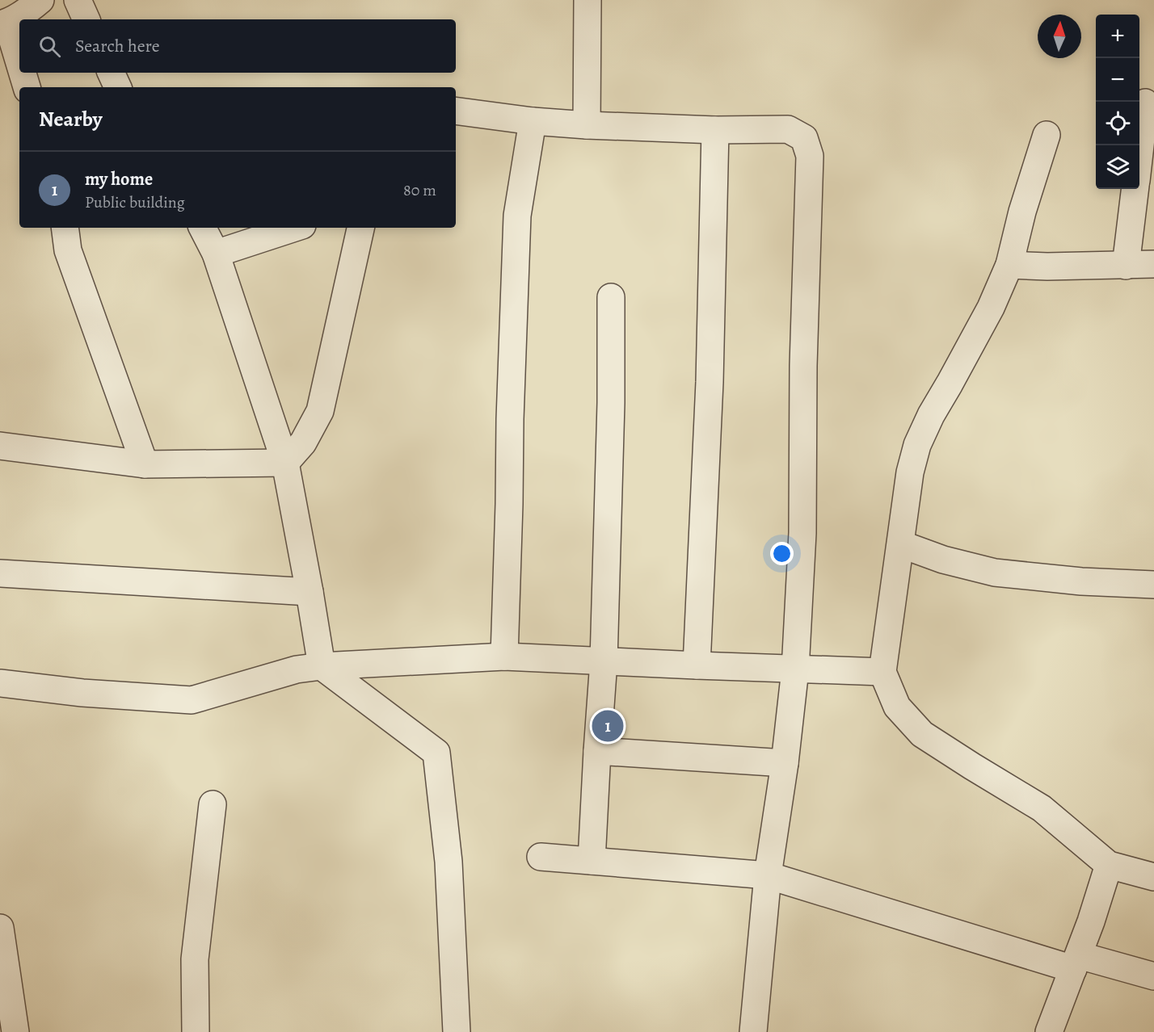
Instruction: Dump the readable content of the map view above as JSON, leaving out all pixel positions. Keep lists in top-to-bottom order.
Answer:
{
  "north": "top",
  "page": {
    "map_buttons": ["+", "−"],
    "search": "Search here",
    "heading": "Nearby",
    "list": [
      {
        "mark": "1",
        "name": "my home",
        "note": "Public building",
        "value": "80 m"
      }
    ],
    "pins": "1"
  }
}
